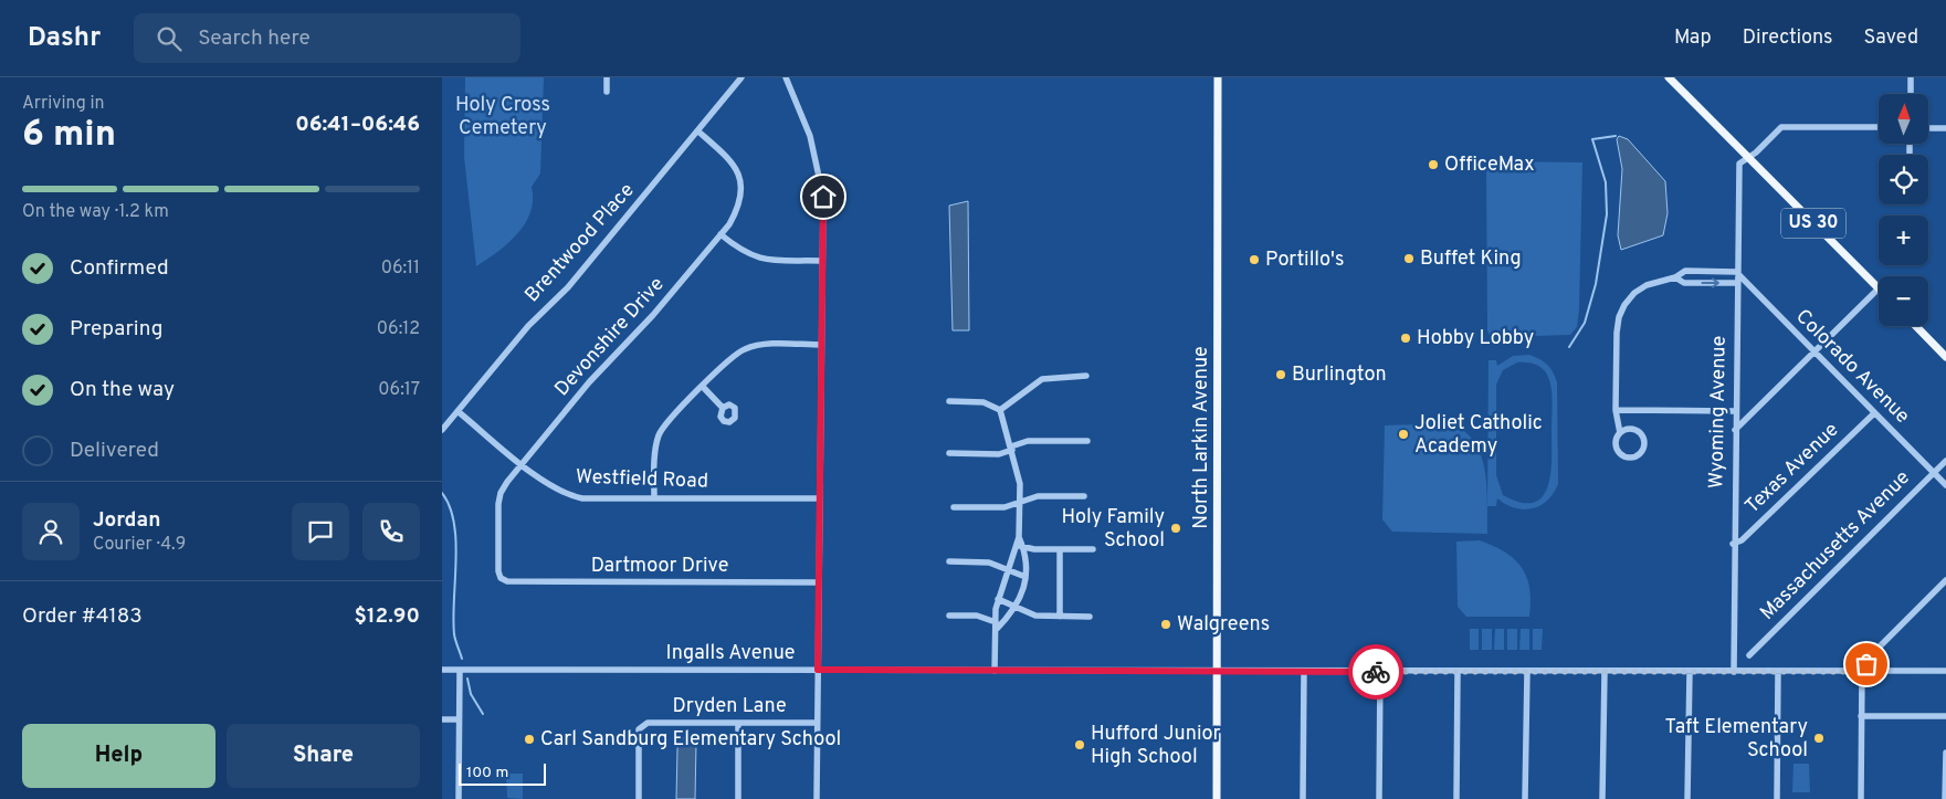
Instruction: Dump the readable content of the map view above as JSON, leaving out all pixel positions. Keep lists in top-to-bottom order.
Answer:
{
  "streets": {
    "main road": ["US 30", "North Larkin Avenue"],
    "street": [
      "Brentwood Place",
      "Devonshire Drive",
      "Colorado Avenue",
      "Wyoming Avenue",
      "Texas Avenue",
      "Westfield Road",
      "Massachusetts Avenue",
      "Dartmoor Drive",
      "Ingalls Avenue",
      "Dryden Lane"
    ]
  },
  "crossings": [
    ["US 30", "Wyoming Avenue"],
    ["Brentwood Place", "Devonshire Drive"],
    ["Brentwood Place", "Westfield Road"],
    ["Devonshire Drive", "Westfield Road"],
    ["Devonshire Drive", "Dartmoor Drive"],
    ["Colorado Avenue", "Wyoming Avenue"],
    ["Colorado Avenue", "Texas Avenue"],
    ["Colorado Avenue", "Massachusetts Avenue"],
    ["Wyoming Avenue", "Texas Avenue"],
    ["Wyoming Avenue", "Ingalls Avenue"],
    ["North Larkin Avenue", "Ingalls Avenue"]
  ],
  "parks": ["Holy Cross Cemetery"],
  "places": [
    "OfficeMax",
    "Buffet King",
    "Portillo's",
    "Hobby Lobby",
    "Burlington",
    "Joliet Catholic Academy",
    "Holy Family School",
    "Walgreens",
    "Taft Elementary School",
    "Carl Sandburg Elementary School",
    "Hufford Junior High School"
  ],
  "scale_bar": "100 m",
  "north": "top",
  "page": {
    "header": "Dashr",
    "search": "Search here",
    "nav": ["Map", "Directions", "Saved"],
    "heading": ["6 min", "Arriving in", "06:41–06:46"],
    "panel": [
      "Jordan",
      "Courier · 4.9",
      "Order #4183",
      "$12.90"
    ],
    "map_buttons": ["+", "−"],
    "bar": "On the way · 1.2 km",
    "list": [
      ["Confirmed", "06:11"],
      ["Preparing", "06:12"],
      ["On the way", "06:17"],
      "Delivered"
    ],
    "buttons": ["Help", "Share"],
    "scale": "100 m"
  }
}
